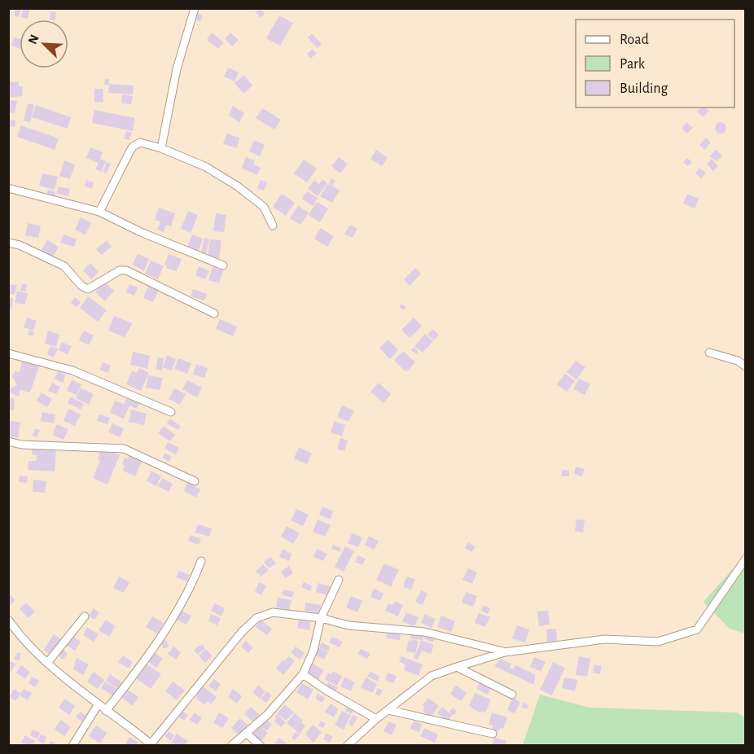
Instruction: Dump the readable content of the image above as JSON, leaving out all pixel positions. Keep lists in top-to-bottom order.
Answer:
{
  "legend": ["Road", "Park", "Building"],
  "north": "top left"
}
